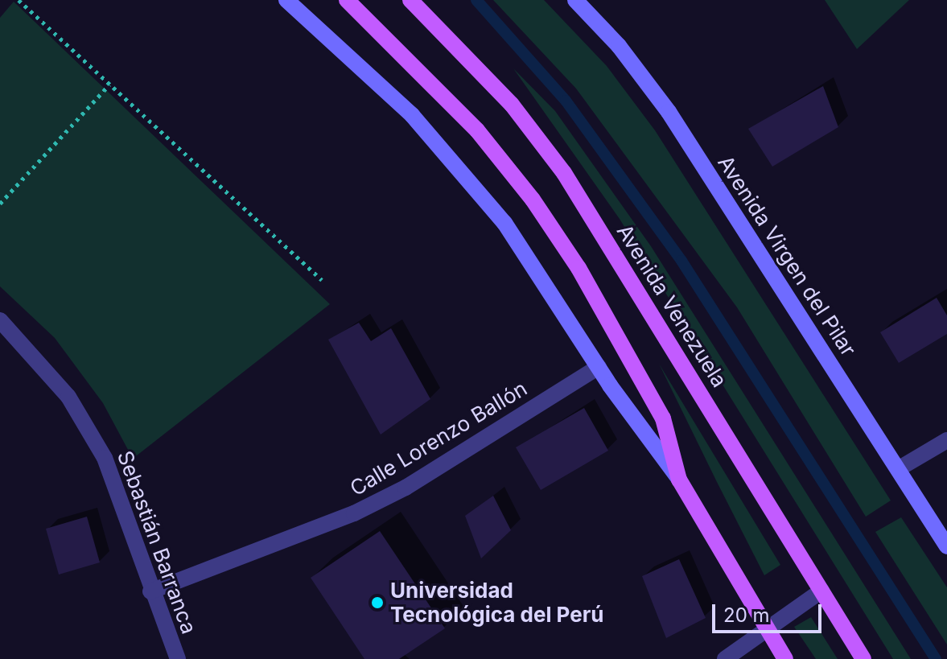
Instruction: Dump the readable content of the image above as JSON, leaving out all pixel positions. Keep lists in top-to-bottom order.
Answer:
{
  "streets": {
    "main road": ["Avenida Virgen del Pilar", "Avenida Venezuela"],
    "street": ["Calle Lorenzo Ballón", "Sebastián Barranca"]
  },
  "crossings": [
    ["Calle Lorenzo Ballón", "Sebastián Barranca"]
  ],
  "places": ["Universidad Tecnológica del Perú"],
  "scale_bar": "20 m"
}
